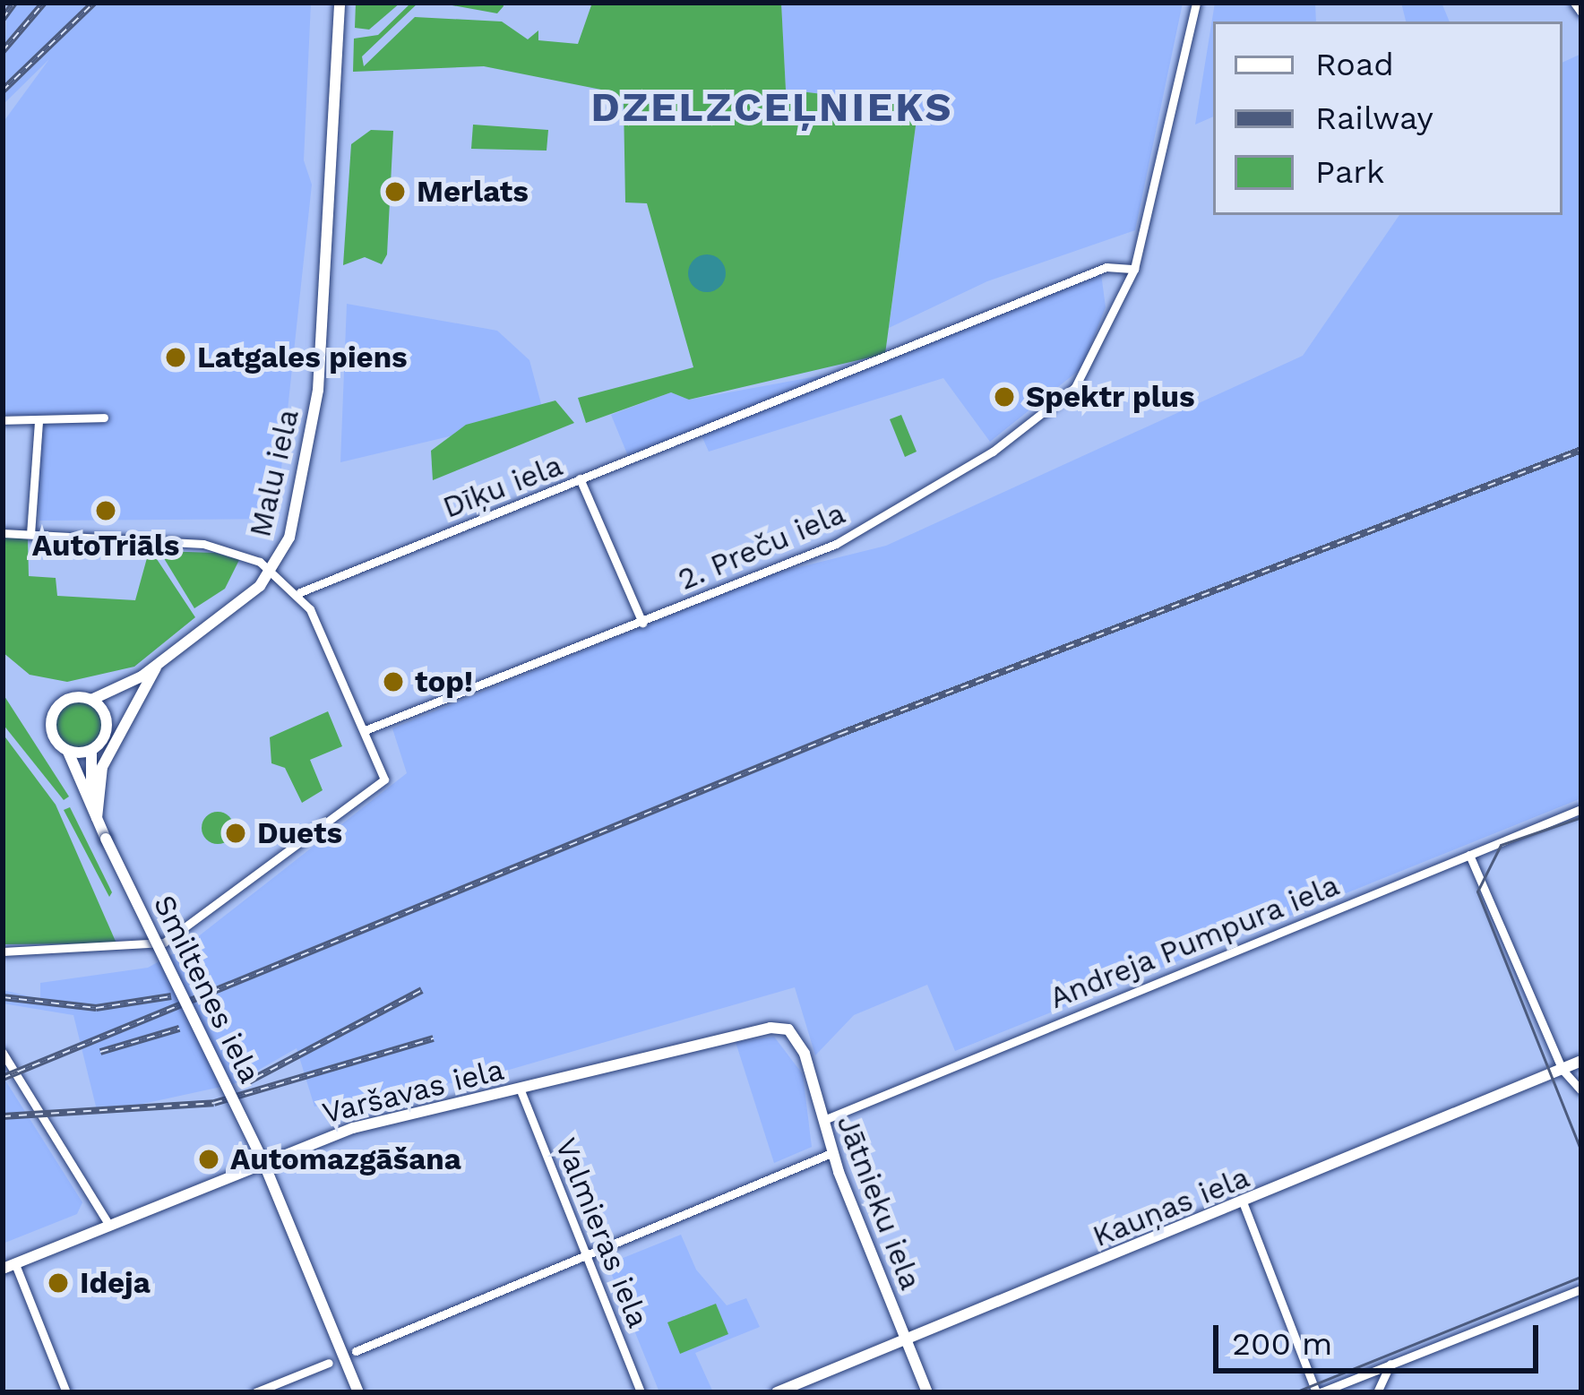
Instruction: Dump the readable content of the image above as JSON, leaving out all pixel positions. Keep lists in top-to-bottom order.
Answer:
{
  "streets": {
    "street": [
      "Malu iela",
      "Dīķu iela",
      "2. Preču iela",
      "Andreja Pumpura iela",
      "Smiltenes iela",
      "Varšavas iela",
      "Jātnieku iela",
      "Kauņas iela",
      "Valmieras iela"
    ]
  },
  "crossings": [
    ["Malu iela", "Dīķu iela"],
    ["Malu iela", "2. Preču iela"],
    ["Malu iela", "Smiltenes iela"],
    ["Dīķu iela", "2. Preču iela"],
    ["Andreja Pumpura iela", "Jātnieku iela"],
    ["Smiltenes iela", "Varšavas iela"],
    ["Varšavas iela", "Jātnieku iela"],
    ["Varšavas iela", "Valmieras iela"],
    ["Jātnieku iela", "Kauņas iela"]
  ],
  "districts": ["DZELZCEĻNIEKS"],
  "places": [
    "Merlats",
    "Latgales piens",
    "Spektr plus",
    "AutoTriāls",
    "top!",
    "Duets",
    "Automazgāšana",
    "Ideja"
  ],
  "legend": ["Road", "Railway", "Park"],
  "scale_bar": "200 m"
}
